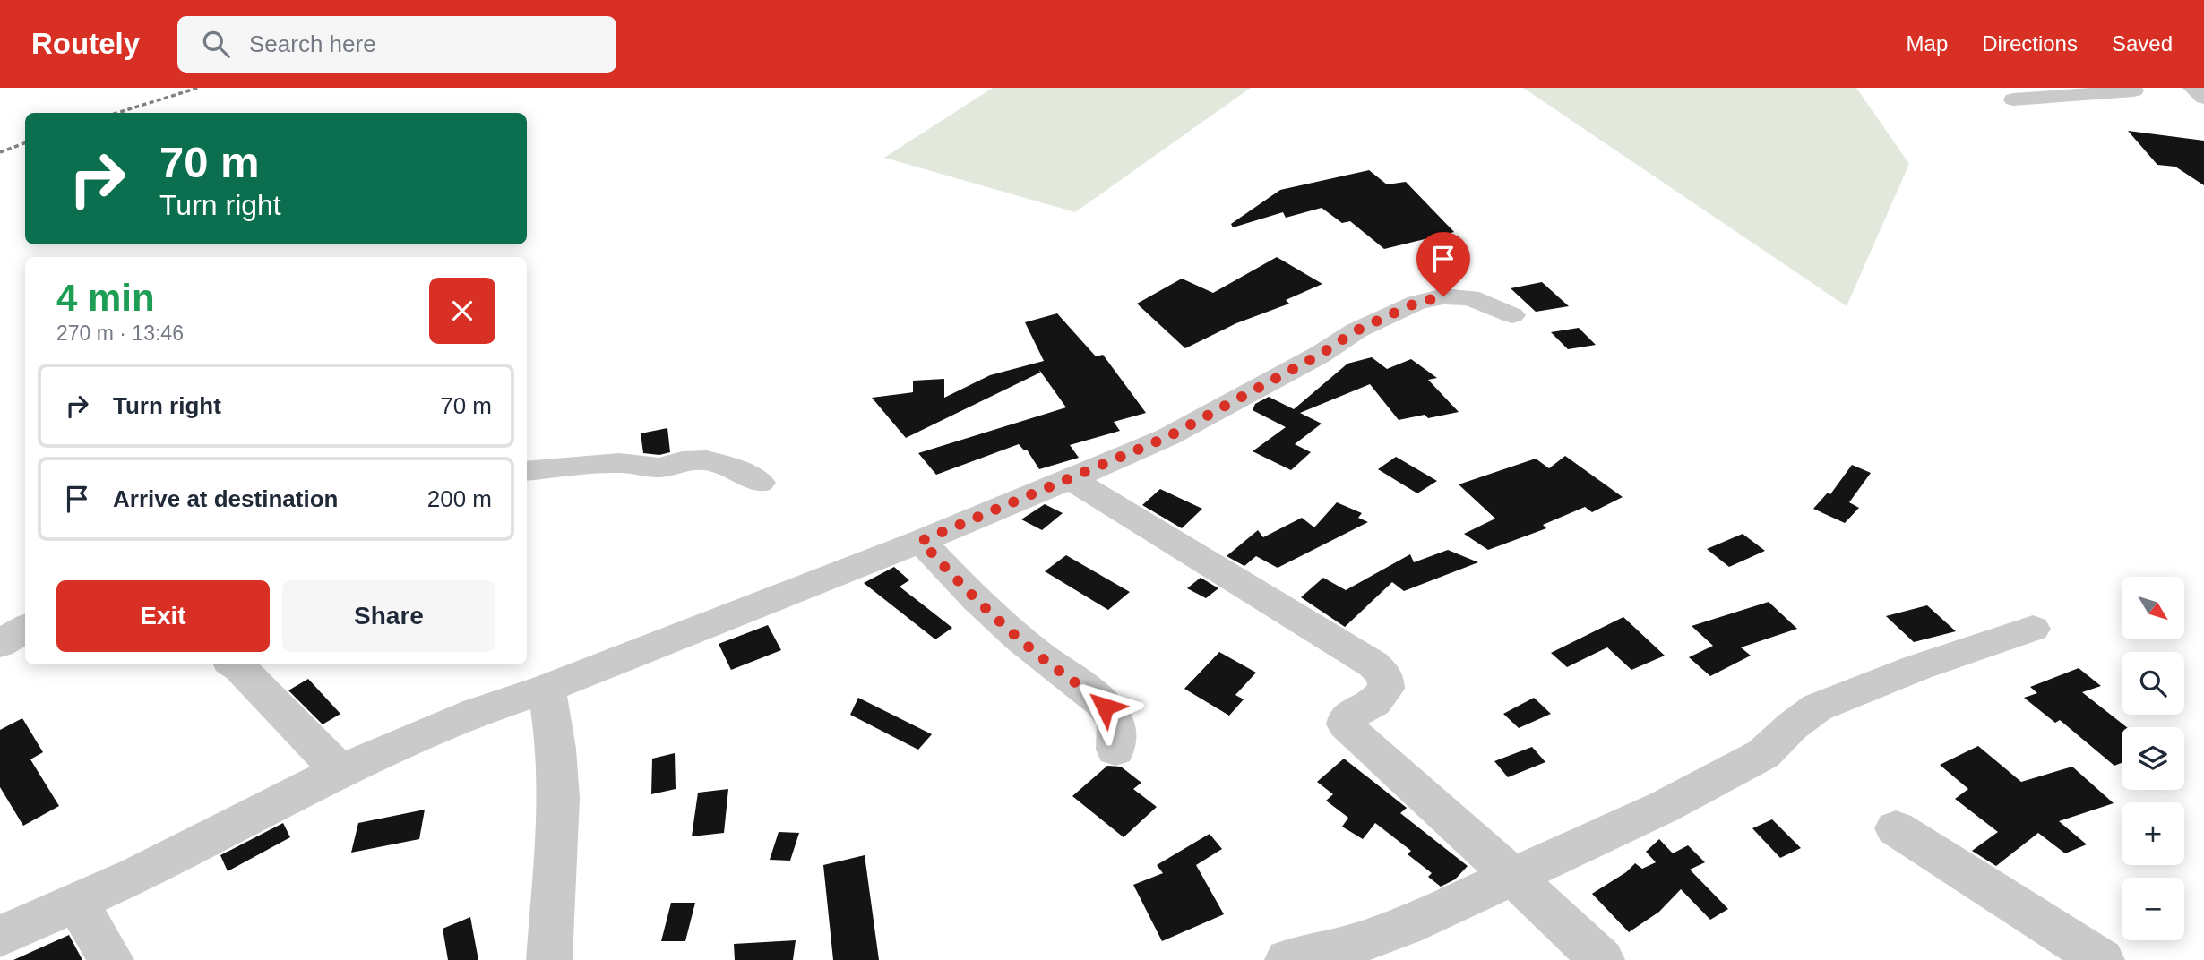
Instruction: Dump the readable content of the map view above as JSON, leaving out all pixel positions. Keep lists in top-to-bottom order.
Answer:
{
  "north": "bottom right",
  "page": {
    "header": "Routely",
    "search": "Search here",
    "nav": ["Map", "Directions", "Saved"],
    "turn": ["70 m", "Turn right"],
    "heading": ["4 min", "270 m · 13:46"],
    "list": [
      {
        "name": "Turn right",
        "value": "70 m"
      },
      {
        "name": "Arrive at destination",
        "value": "200 m"
      }
    ],
    "buttons": ["Exit", "Share"],
    "map_buttons": ["+", "−"]
  }
}
